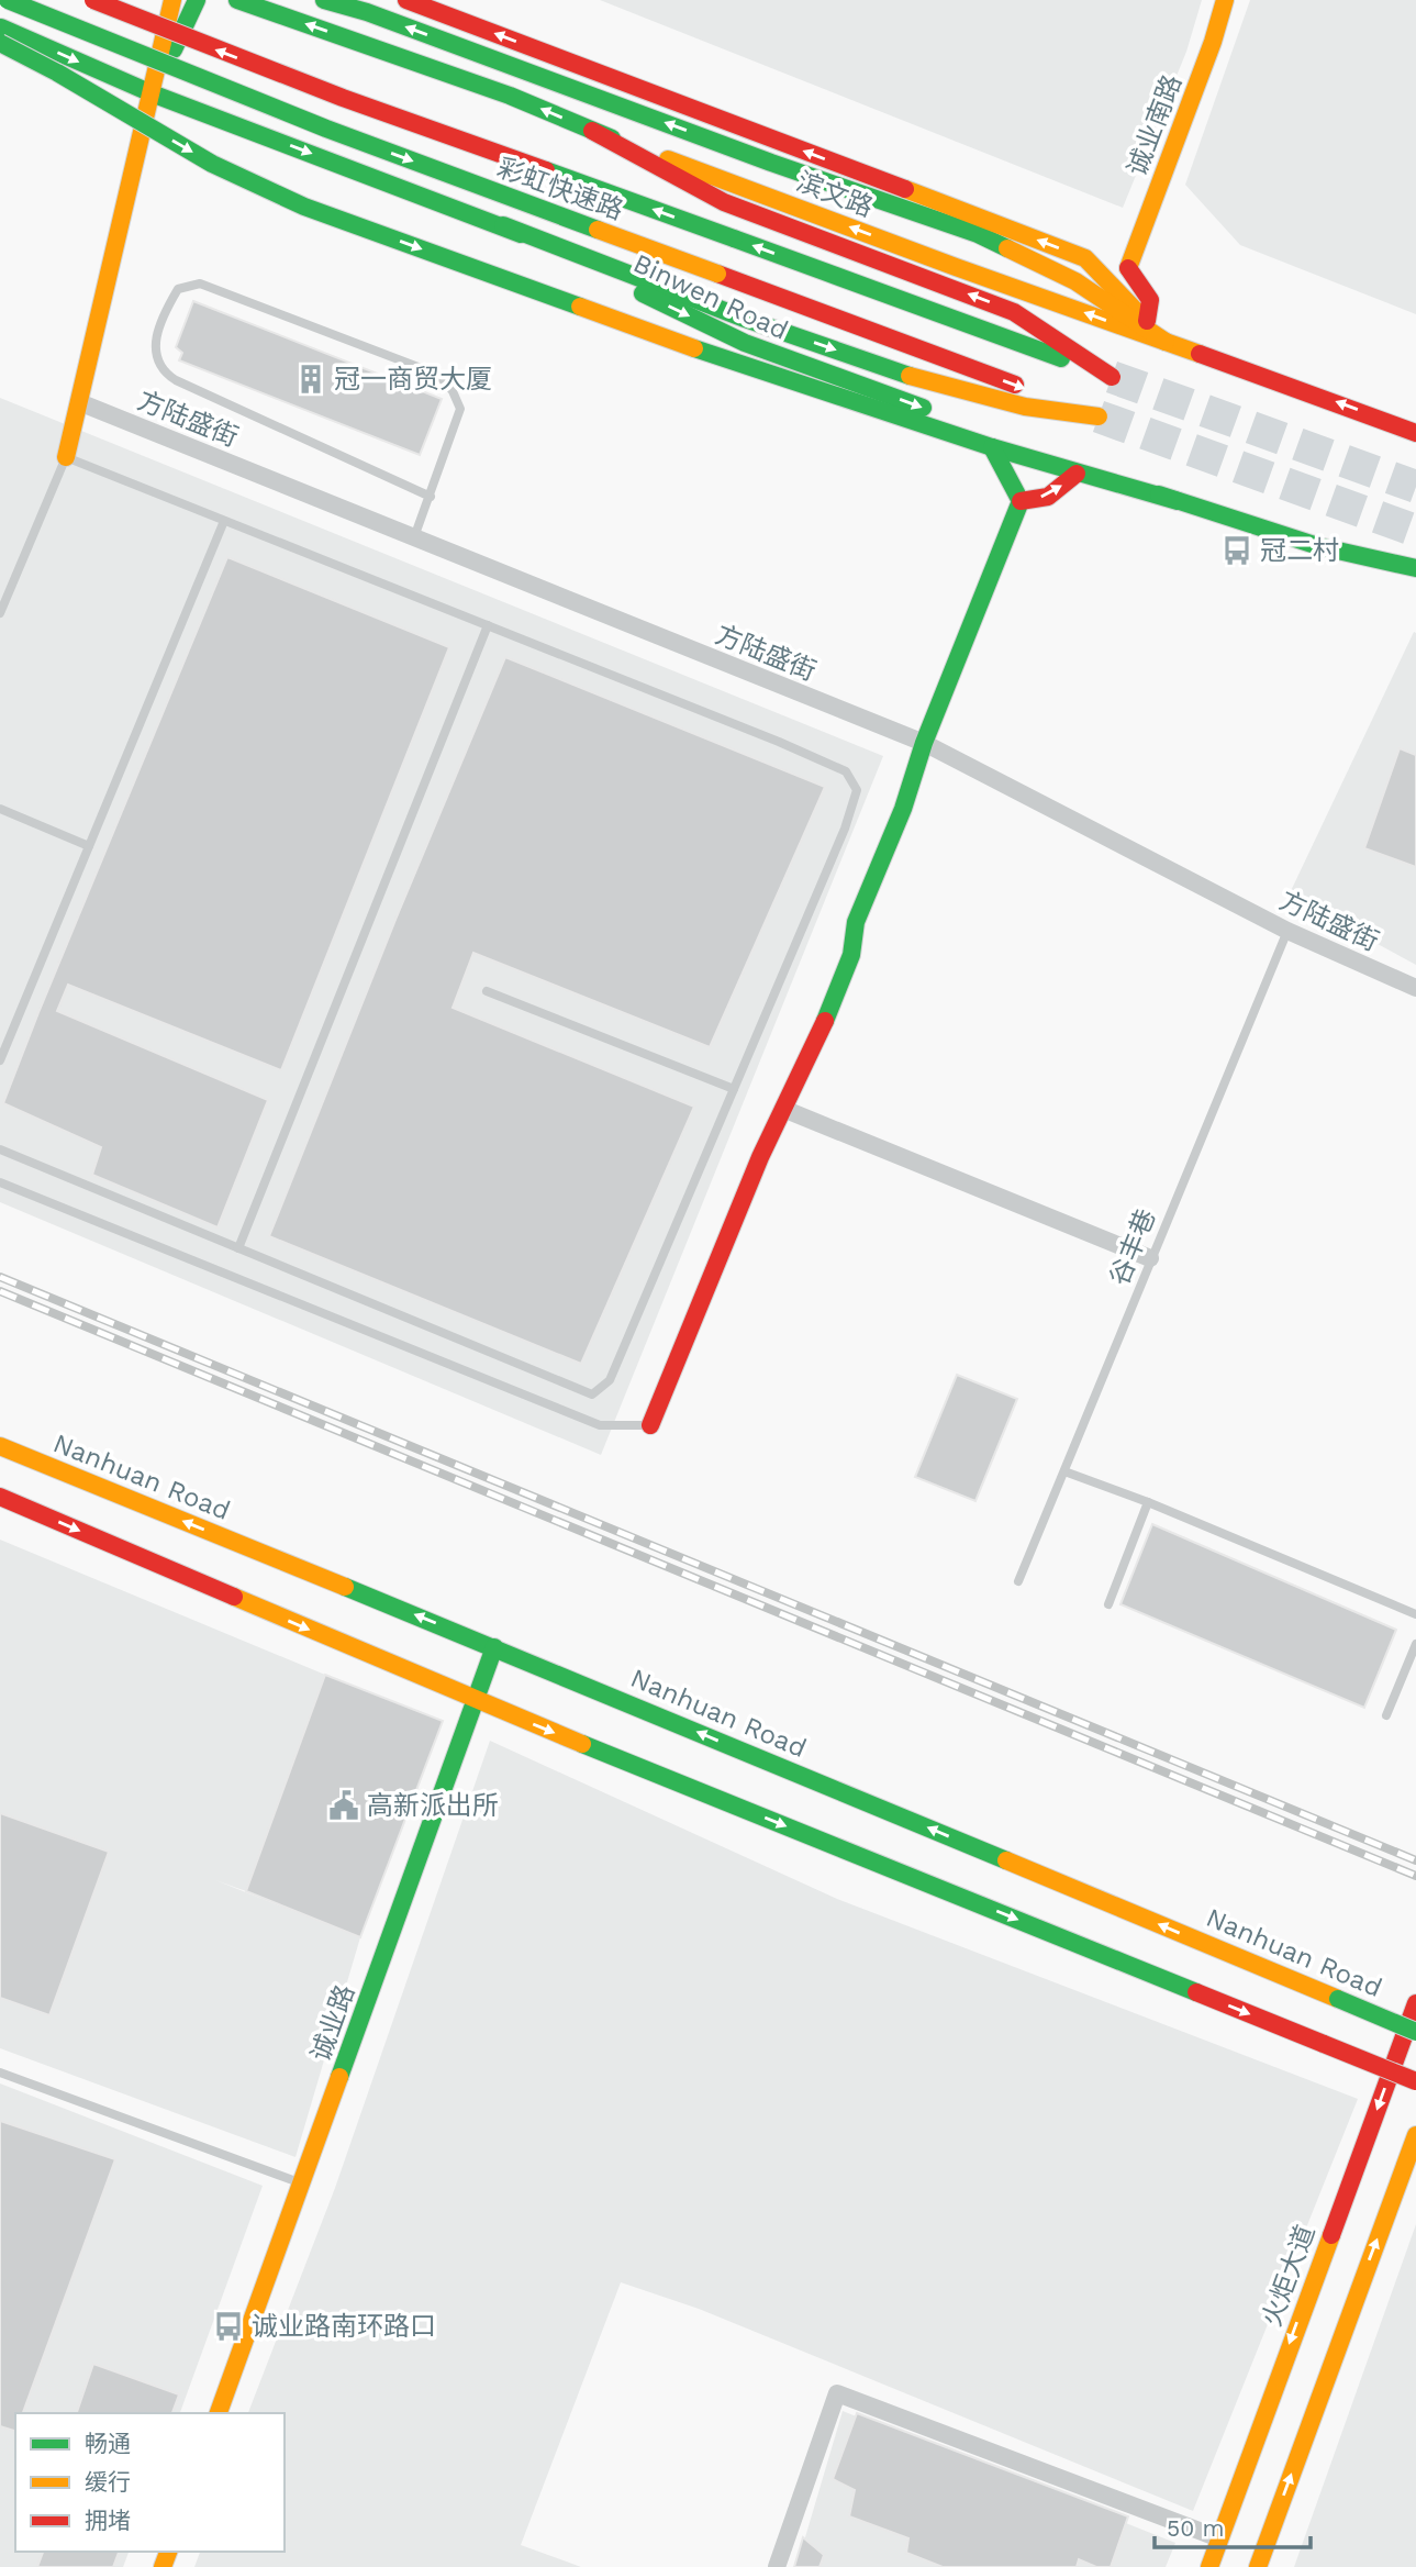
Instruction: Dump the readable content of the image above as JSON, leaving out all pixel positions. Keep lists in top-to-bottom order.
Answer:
{
  "streets": {
    "main road": [
      "诚业南路",
      "彩虹快速路",
      "滨文路",
      "Binwen Road",
      "Nanhuan Road",
      "诚业路",
      "火炬大道"
    ],
    "street": ["方陆盛街"],
    "lane": ["谷丰巷"]
  },
  "crossings": [
    ["彩虹快速路", "滨文路"],
    ["彩虹快速路", "Binwen Road"],
    ["方陆盛街", "谷丰巷"],
    ["Nanhuan Road", "诚业路"]
  ],
  "places": {
    "building": ["冠一商贸大厦"],
    "bus stop": ["冠二村", "诚业路南环路口"],
    "public building": ["高新派出所"]
  },
  "legend": ["畅通", "缓行", "拥堵"],
  "scale_bar": "50 m"
}
